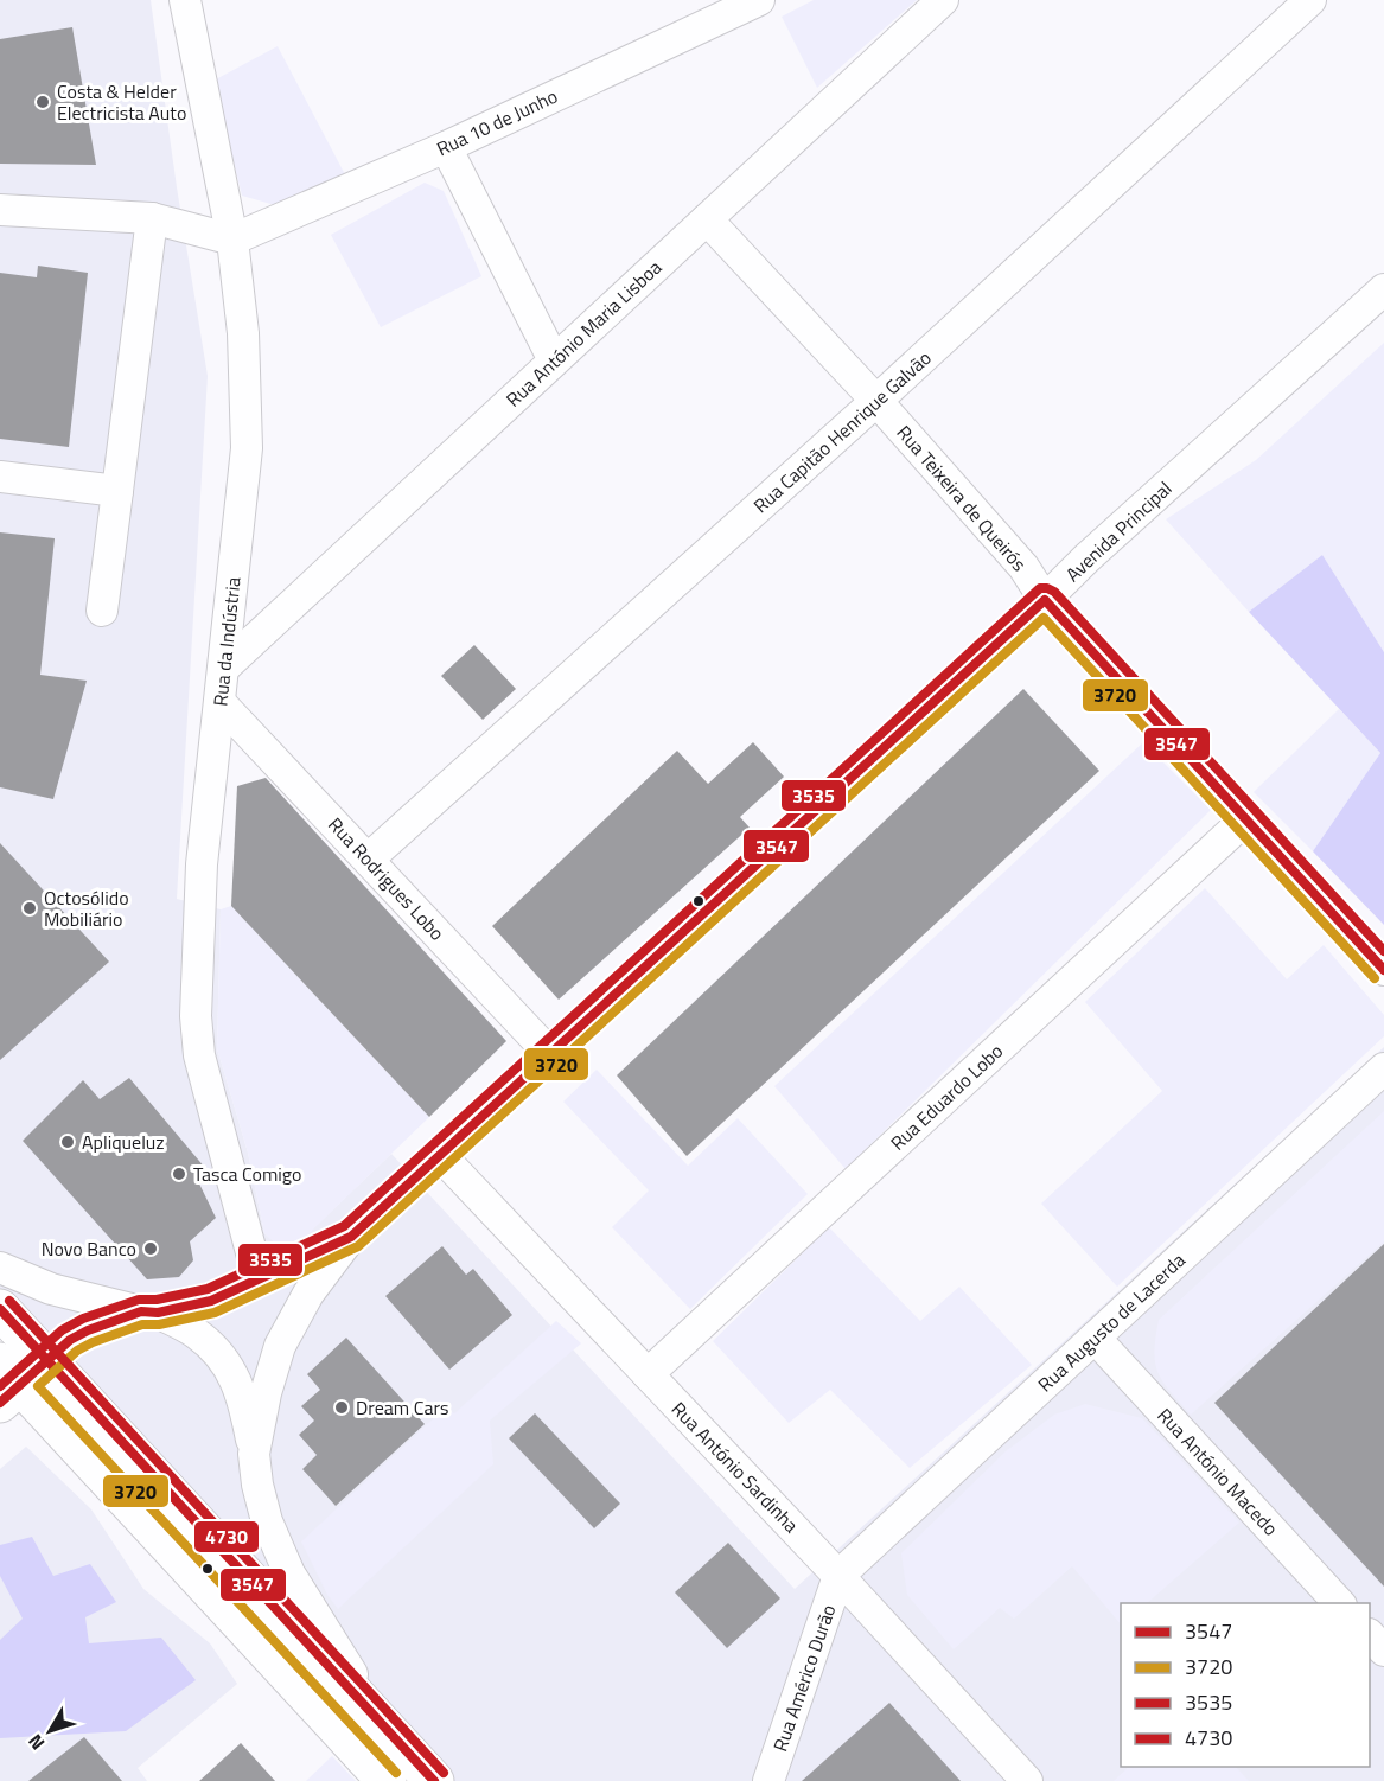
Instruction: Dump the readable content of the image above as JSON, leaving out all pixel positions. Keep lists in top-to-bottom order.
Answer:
{
  "streets": {
    "street": [
      "Rua 10 de Junho",
      "Rua António Maria Lisboa",
      "Rua Capitão Henrique Galvão",
      "Rua Teixeira de Queirós",
      "Avenida Principal",
      "Rua da Indústria",
      "Rua Rodrigues Lobo",
      "Rua Eduardo Lobo",
      "Rua Augusto de Lacerda",
      "Rua António Sardinha",
      "Rua António Macedo",
      "Rua Américo Durão"
    ]
  },
  "crossings": [
    ["Rua 10 de Junho", "Rua da Indústria"],
    ["Rua António Maria Lisboa", "Rua Teixeira de Queirós"],
    ["Rua António Maria Lisboa", "Rua da Indústria"],
    ["Rua Capitão Henrique Galvão", "Rua Teixeira de Queirós"],
    ["Rua Capitão Henrique Galvão", "Rua Rodrigues Lobo"],
    ["Rua Teixeira de Queirós", "Avenida Principal"],
    ["Rua Teixeira de Queirós", "Rua Eduardo Lobo"],
    ["Avenida Principal", "Rua da Indústria"],
    ["Avenida Principal", "Rua Rodrigues Lobo"],
    ["Avenida Principal", "Rua António Sardinha"],
    ["Rua da Indústria", "Rua Rodrigues Lobo"],
    ["Rua Eduardo Lobo", "Rua António Sardinha"],
    ["Rua Augusto de Lacerda", "Rua António Sardinha"],
    ["Rua Augusto de Lacerda", "Rua António Macedo"],
    ["Rua Augusto de Lacerda", "Rua Américo Durão"],
    ["Rua António Sardinha", "Rua Américo Durão"]
  ],
  "places": [
    "Costa & Helder Electricista Auto",
    "Octosólido Mobiliário",
    "Apliqueluz",
    "Tasca Comigo",
    "Novo Banco",
    "Dream Cars"
  ],
  "lines": [
    "transit line 3535",
    "transit line 3547",
    "transit line 3720",
    "transit line 4730"
  ],
  "legend": [
    "3547",
    "3720",
    "3535",
    "4730"
  ],
  "north": "bottom left"
}
